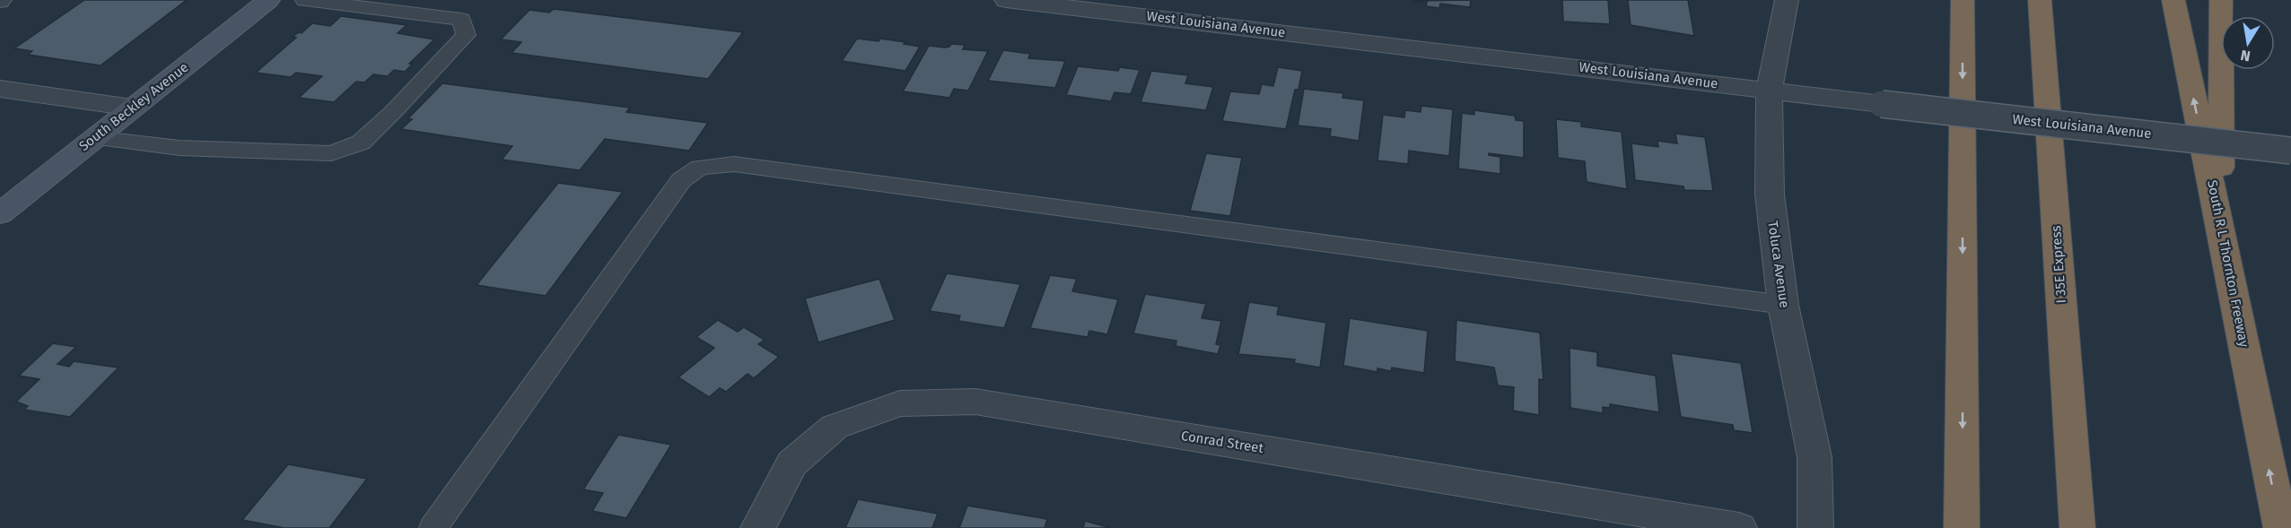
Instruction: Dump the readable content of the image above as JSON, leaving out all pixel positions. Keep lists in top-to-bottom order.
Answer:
{
  "streets": {
    "highway": ["South R L Thornton Freeway", "I 35E Express"],
    "street": [
      "West Louisiana Avenue",
      "South Beckley Avenue",
      "Toluca Avenue",
      "Conrad Street"
    ]
  },
  "crossings": [
    ["West Louisiana Avenue", "Toluca Avenue"]
  ],
  "north": "bottom"
}
